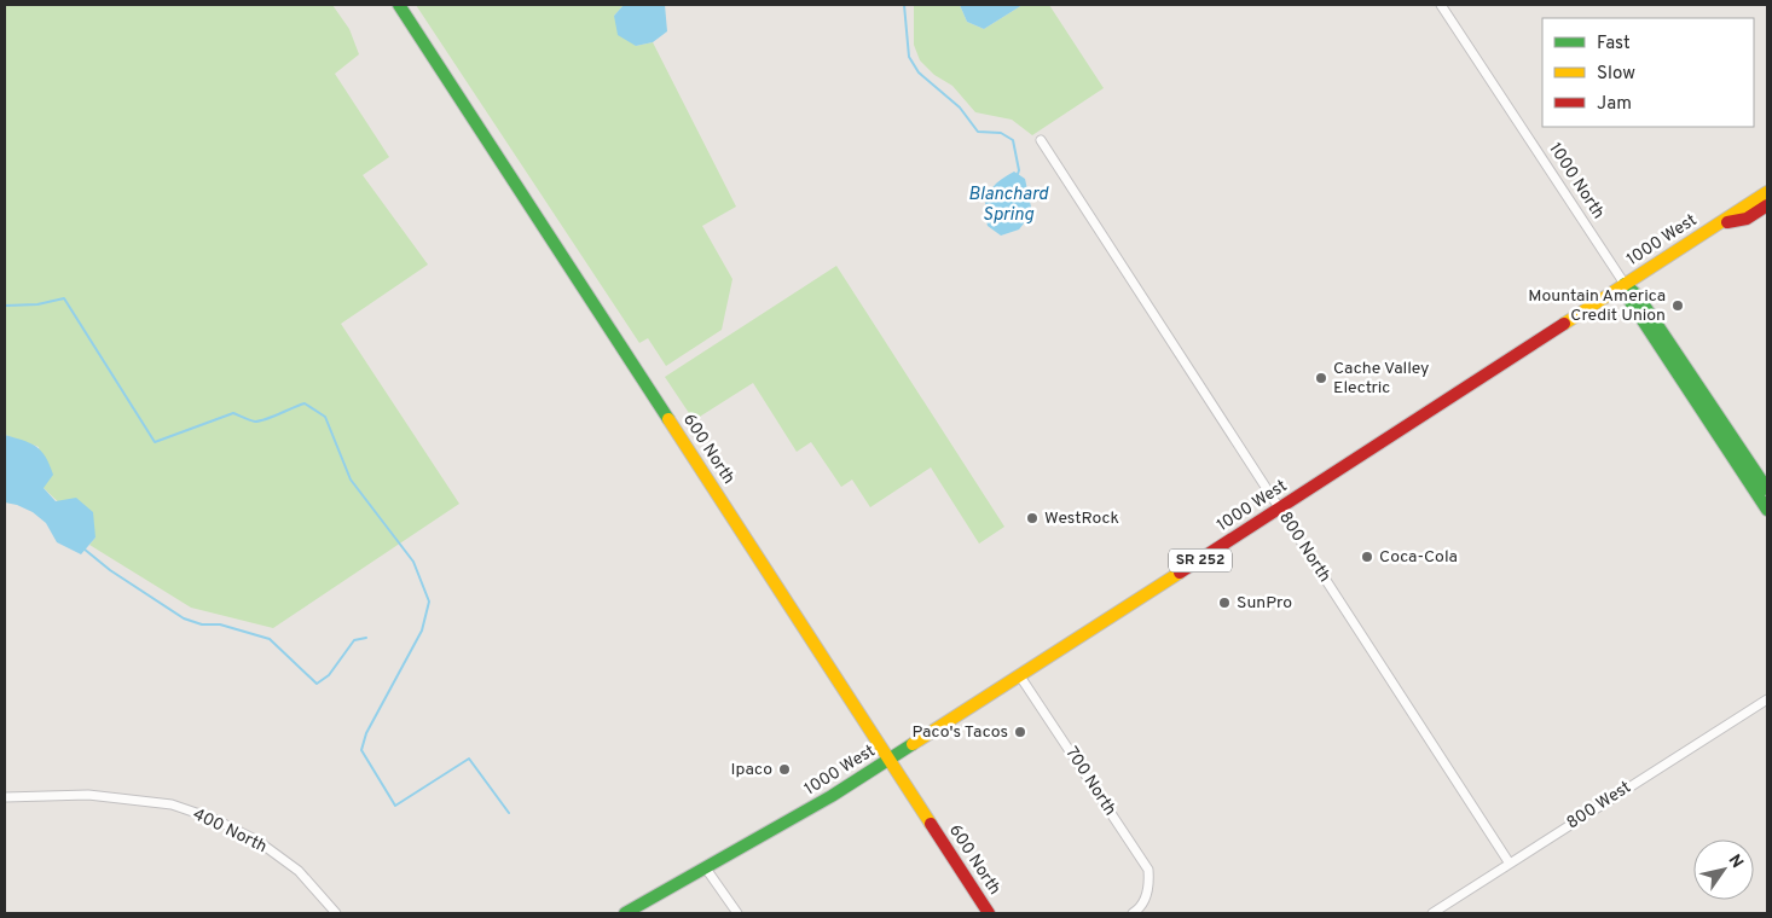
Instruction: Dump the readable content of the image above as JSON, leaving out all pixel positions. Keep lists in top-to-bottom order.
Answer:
{
  "streets": {
    "street": [
      "1000 North",
      "1000 West",
      "600 North",
      "800 North",
      "SR 252",
      "700 North",
      "800 West",
      "400 North"
    ]
  },
  "crossings": [
    ["1000 North", "1000 West"],
    ["1000 West", "600 North"],
    ["1000 West", "800 North"],
    ["1000 West", "700 North"],
    ["800 North", "800 West"]
  ],
  "water": ["Blanchard Spring"],
  "places": [
    "Mountain America Credit Union",
    "Cache Valley Electric",
    "WestRock",
    "Coca-Cola",
    "SunPro",
    "Paco's Tacos",
    "Ipaco"
  ],
  "legend": ["Fast", "Slow", "Jam"],
  "north": "top right"
}
